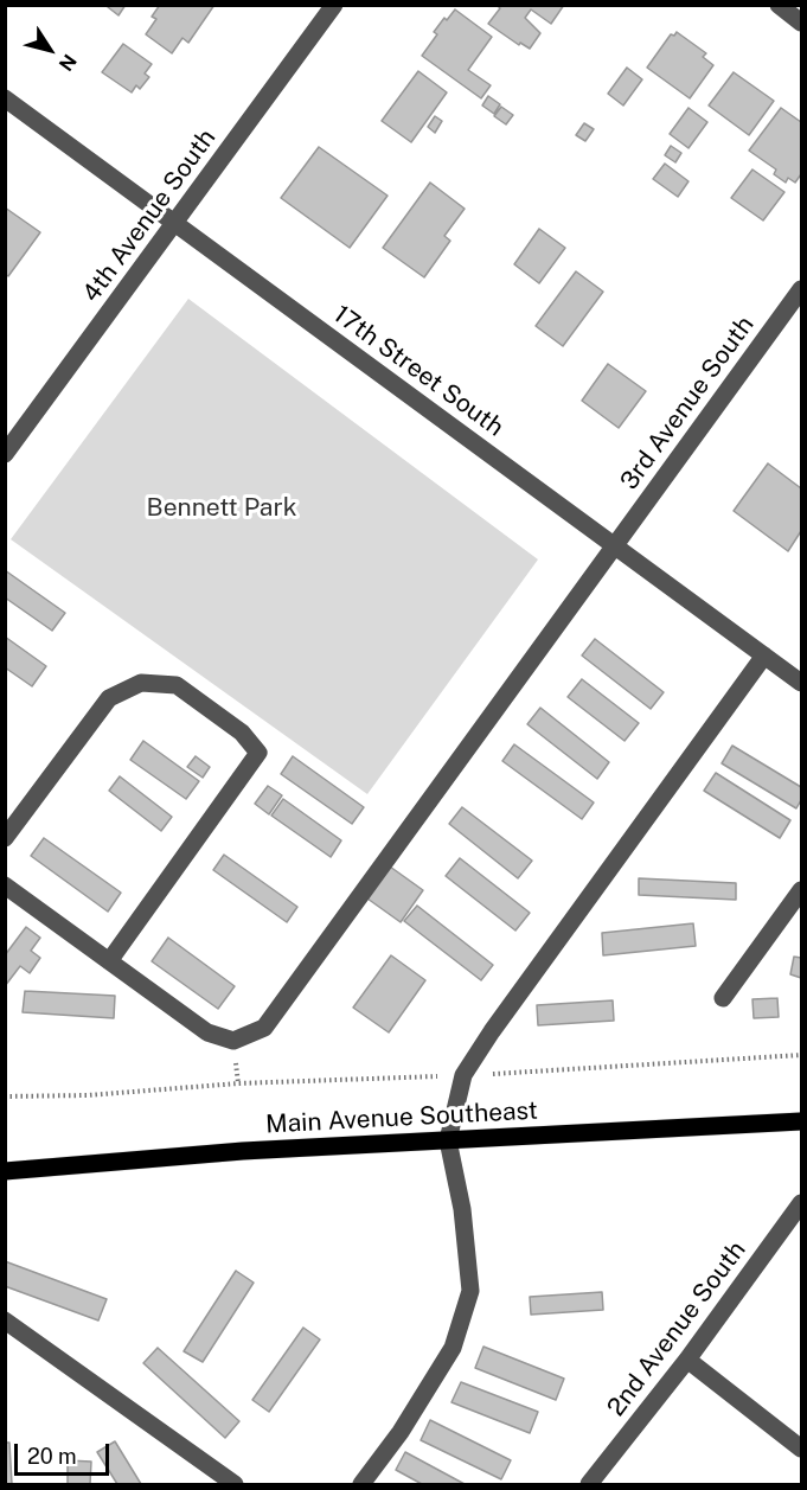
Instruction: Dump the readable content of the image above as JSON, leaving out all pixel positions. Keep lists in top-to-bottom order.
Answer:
{
  "streets": {
    "main road": ["Main Avenue Southeast"],
    "street": [
      "4th Avenue South",
      "17th Street South",
      "3rd Avenue South",
      "2nd Avenue South"
    ]
  },
  "crossings": [
    ["4th Avenue South", "17th Street South"],
    ["17th Street South", "3rd Avenue South"]
  ],
  "parks": ["Bennett Park"],
  "scale_bar": "20 m",
  "north": "bottom right"
}
